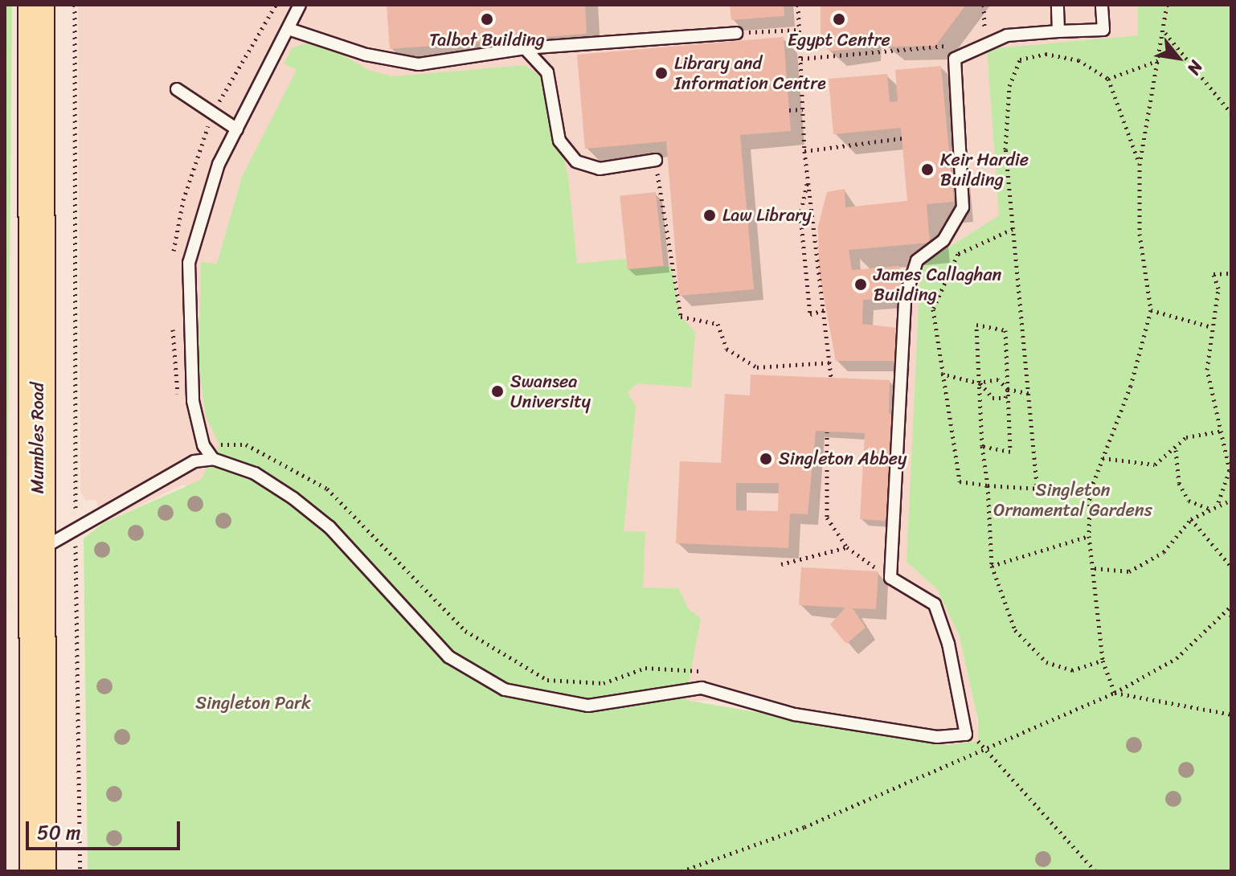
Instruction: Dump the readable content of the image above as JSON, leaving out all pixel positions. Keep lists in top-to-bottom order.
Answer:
{
  "streets": {
    "main road": ["Mumbles Road"]
  },
  "parks": ["Singleton Ornamental Gardens", "Singleton Park"],
  "places": [
    "Talbot Building",
    "Egypt Centre",
    "Library and Information Centre",
    "Keir Hardie Building",
    "Law Library",
    "James Callaghan Building",
    "Swansea University",
    "Singleton Abbey"
  ],
  "scale_bar": "50 m",
  "north": "bottom right"
}
